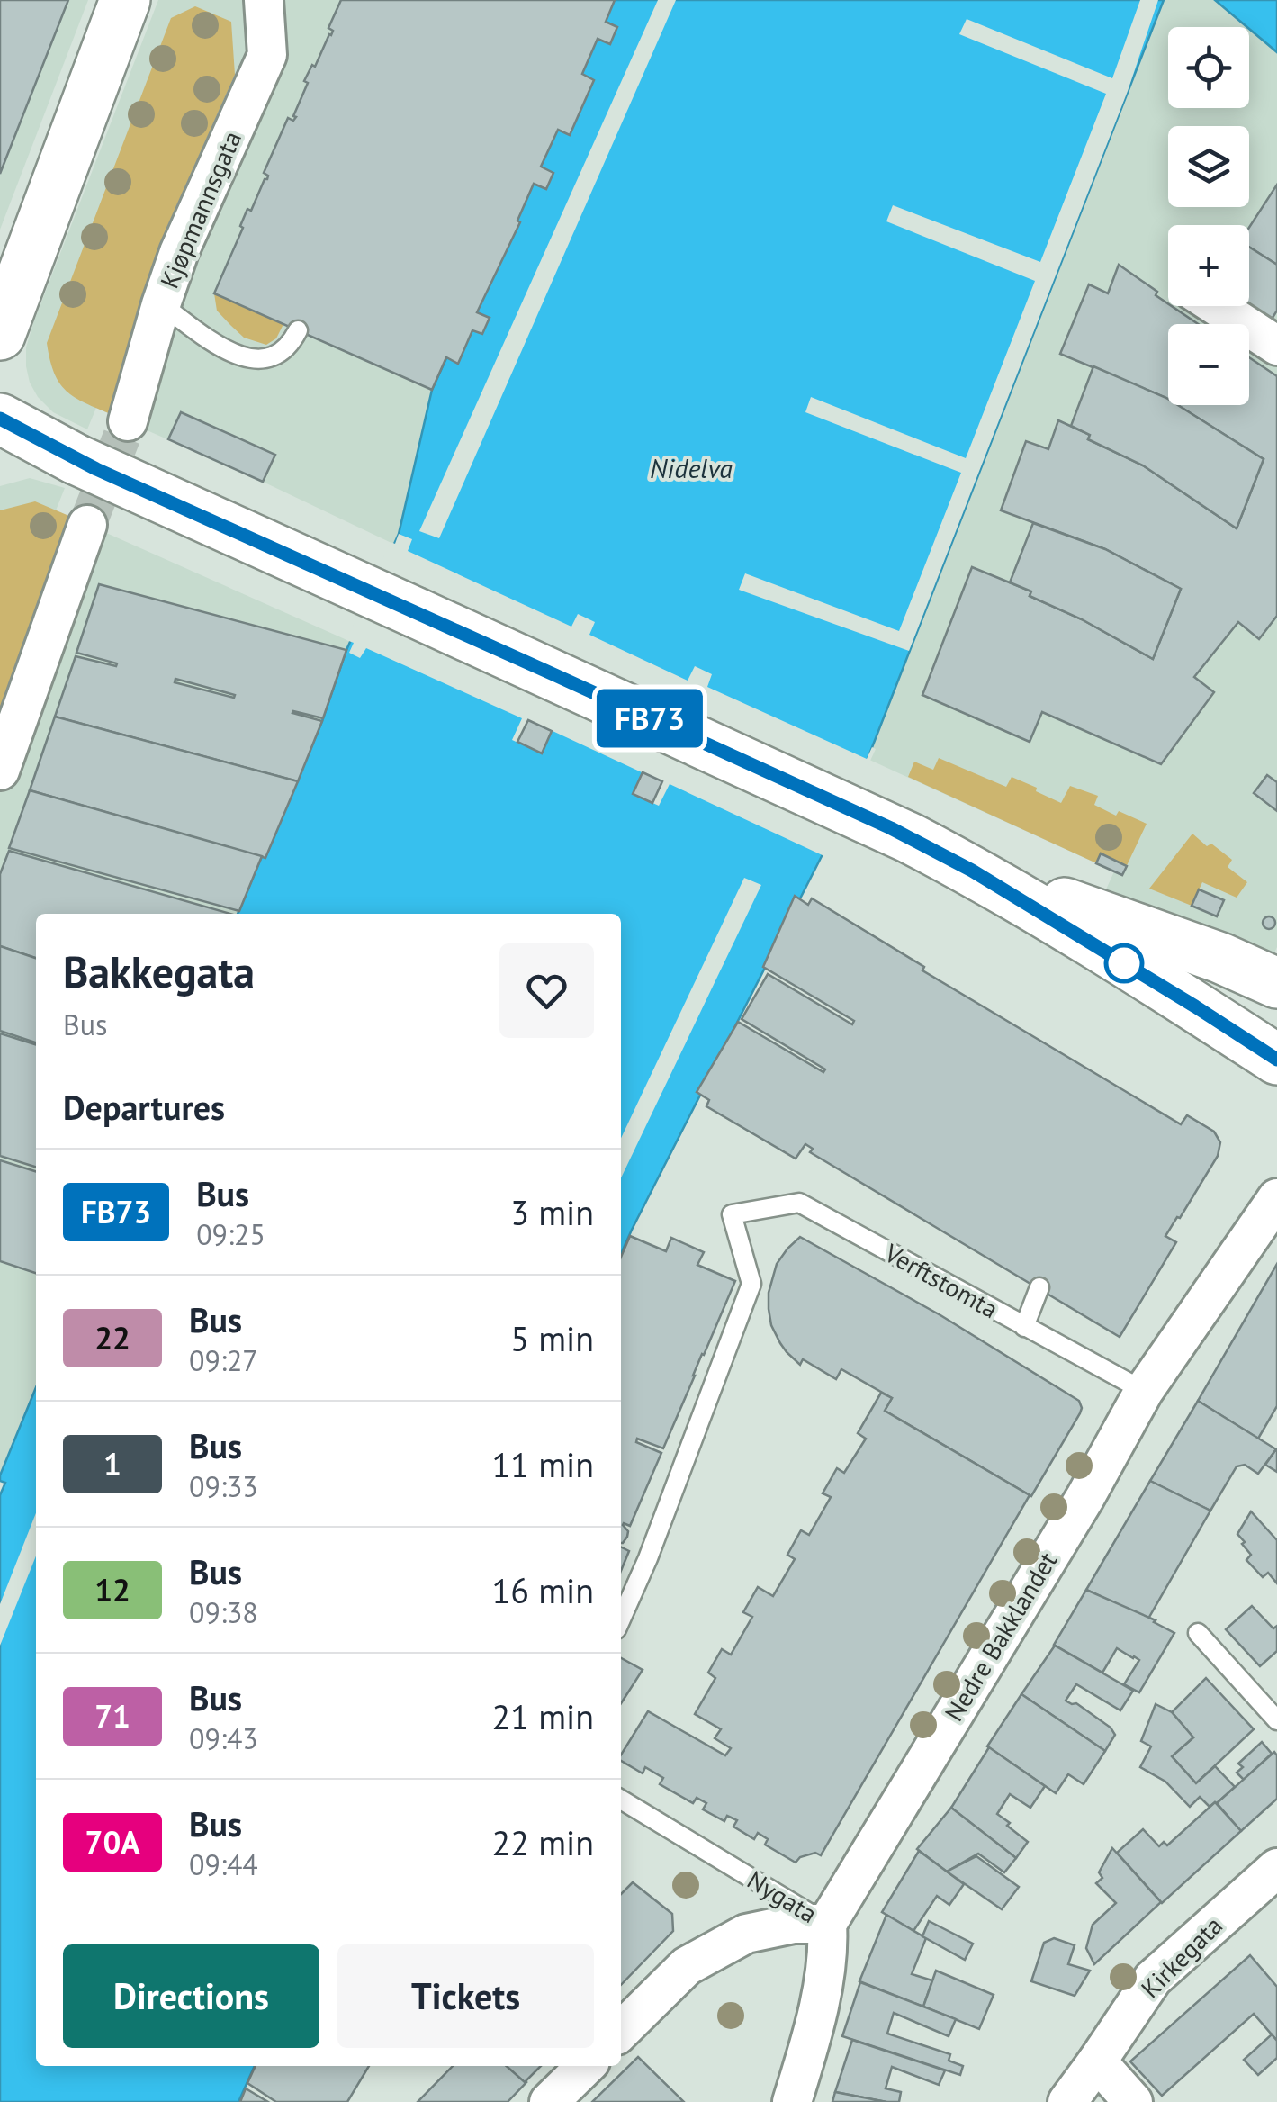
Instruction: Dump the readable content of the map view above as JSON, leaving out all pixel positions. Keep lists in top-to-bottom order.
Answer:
{
  "streets": {
    "street": [
      "Kjøpmannsgata",
      "Nedre Bakklandet",
      "Nygata",
      "Kirkegata"
    ],
    "lane": ["Verftstomta"]
  },
  "crossings": [
    ["Verftstomta", "Nedre Bakklandet"],
    ["Nedre Bakklandet", "Nygata"]
  ],
  "water": ["Nidelva"],
  "lines": ["bus line FB73"],
  "page": {
    "on_map": "FB73",
    "map_buttons": ["+", "−"],
    "heading": [
      ["Bakkegata", "Bus"],
      "Departures"
    ],
    "list": [
      {
        "mark": "FB73",
        "name": "Bus",
        "note": "09:25",
        "value": "3 min"
      },
      {
        "mark": "22",
        "name": "Bus",
        "note": "09:27",
        "value": "5 min"
      },
      {
        "mark": "1",
        "name": "Bus",
        "note": "09:33",
        "value": "11 min"
      },
      {
        "mark": "12",
        "name": "Bus",
        "note": "09:38",
        "value": "16 min"
      },
      {
        "mark": "71",
        "name": "Bus",
        "note": "09:43",
        "value": "21 min"
      },
      {
        "mark": "70A",
        "name": "Bus",
        "note": "09:44",
        "value": "22 min"
      }
    ],
    "buttons": ["Directions", "Tickets"]
  }
}
